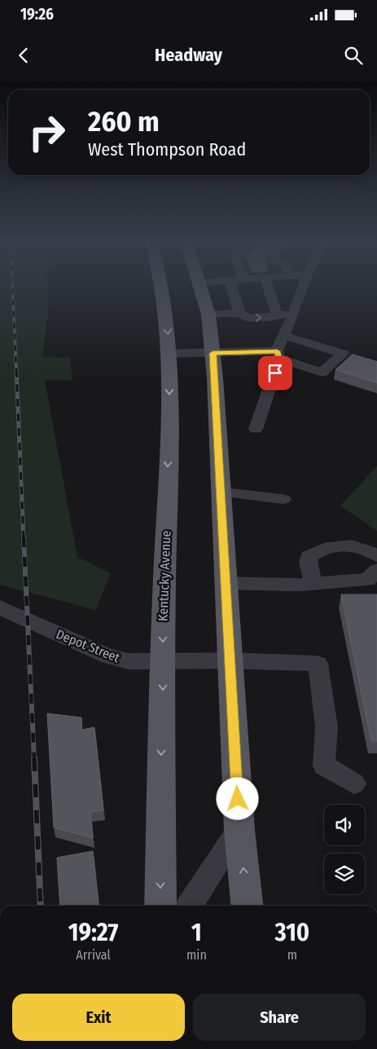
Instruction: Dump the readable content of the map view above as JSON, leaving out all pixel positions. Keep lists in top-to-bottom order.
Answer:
{
  "streets": {
    "main road": ["Kentucky Avenue"],
    "street": ["Depot Street"]
  },
  "crossings": [
    ["Kentucky Avenue", "Depot Street"]
  ],
  "page": {
    "status": "19:26",
    "header": "Headway",
    "turn": ["260 m", "West Thompson Road"],
    "eta": [
      "19:27",
      "Arrival",
      "1",
      "min",
      "310",
      "m"
    ],
    "buttons": ["Exit", "Share"]
  }
}
